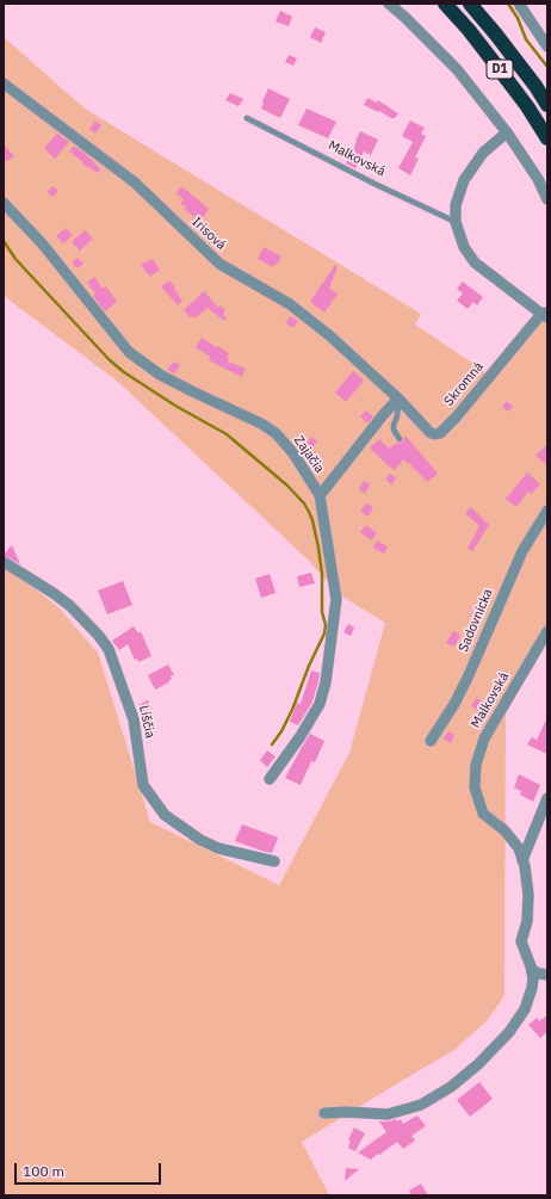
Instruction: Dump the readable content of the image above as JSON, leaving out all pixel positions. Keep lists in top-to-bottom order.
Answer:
{
  "streets": {
    "highway": ["D1"],
    "street": [
      "Malkovská",
      "Irisová",
      "Skromná",
      "Zajačia",
      "Sadovnícka",
      "Líščia"
    ]
  },
  "crossings": [
    ["Irisová", "Skromná"]
  ],
  "scale_bar": "100 m"
}
